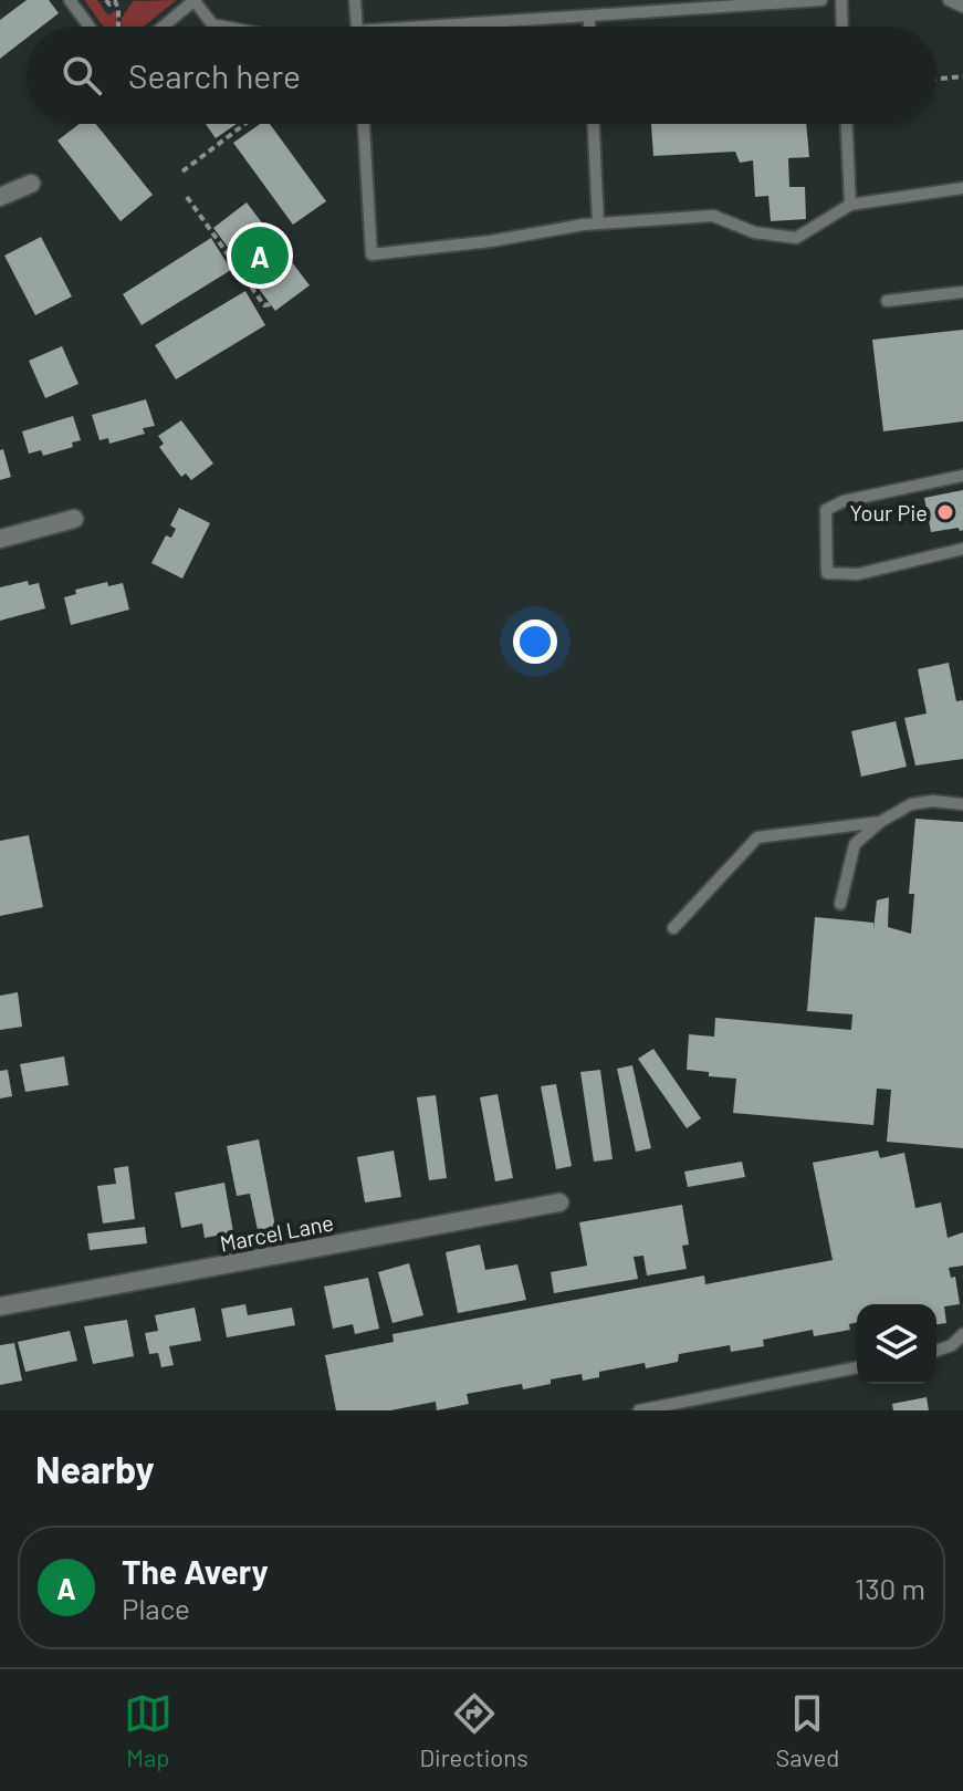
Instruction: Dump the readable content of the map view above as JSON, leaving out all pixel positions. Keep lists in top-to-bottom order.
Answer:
{
  "streets": {
    "street": ["Marcel Lane"]
  },
  "places": ["Your Pie"],
  "page": {
    "search": "Search here",
    "pins": "A",
    "heading": "Nearby",
    "list": [
      {
        "mark": "A",
        "name": "The Avery",
        "note": "Place",
        "value": "130 m"
      }
    ],
    "nav": ["Map", "Directions", "Saved"]
  }
}
